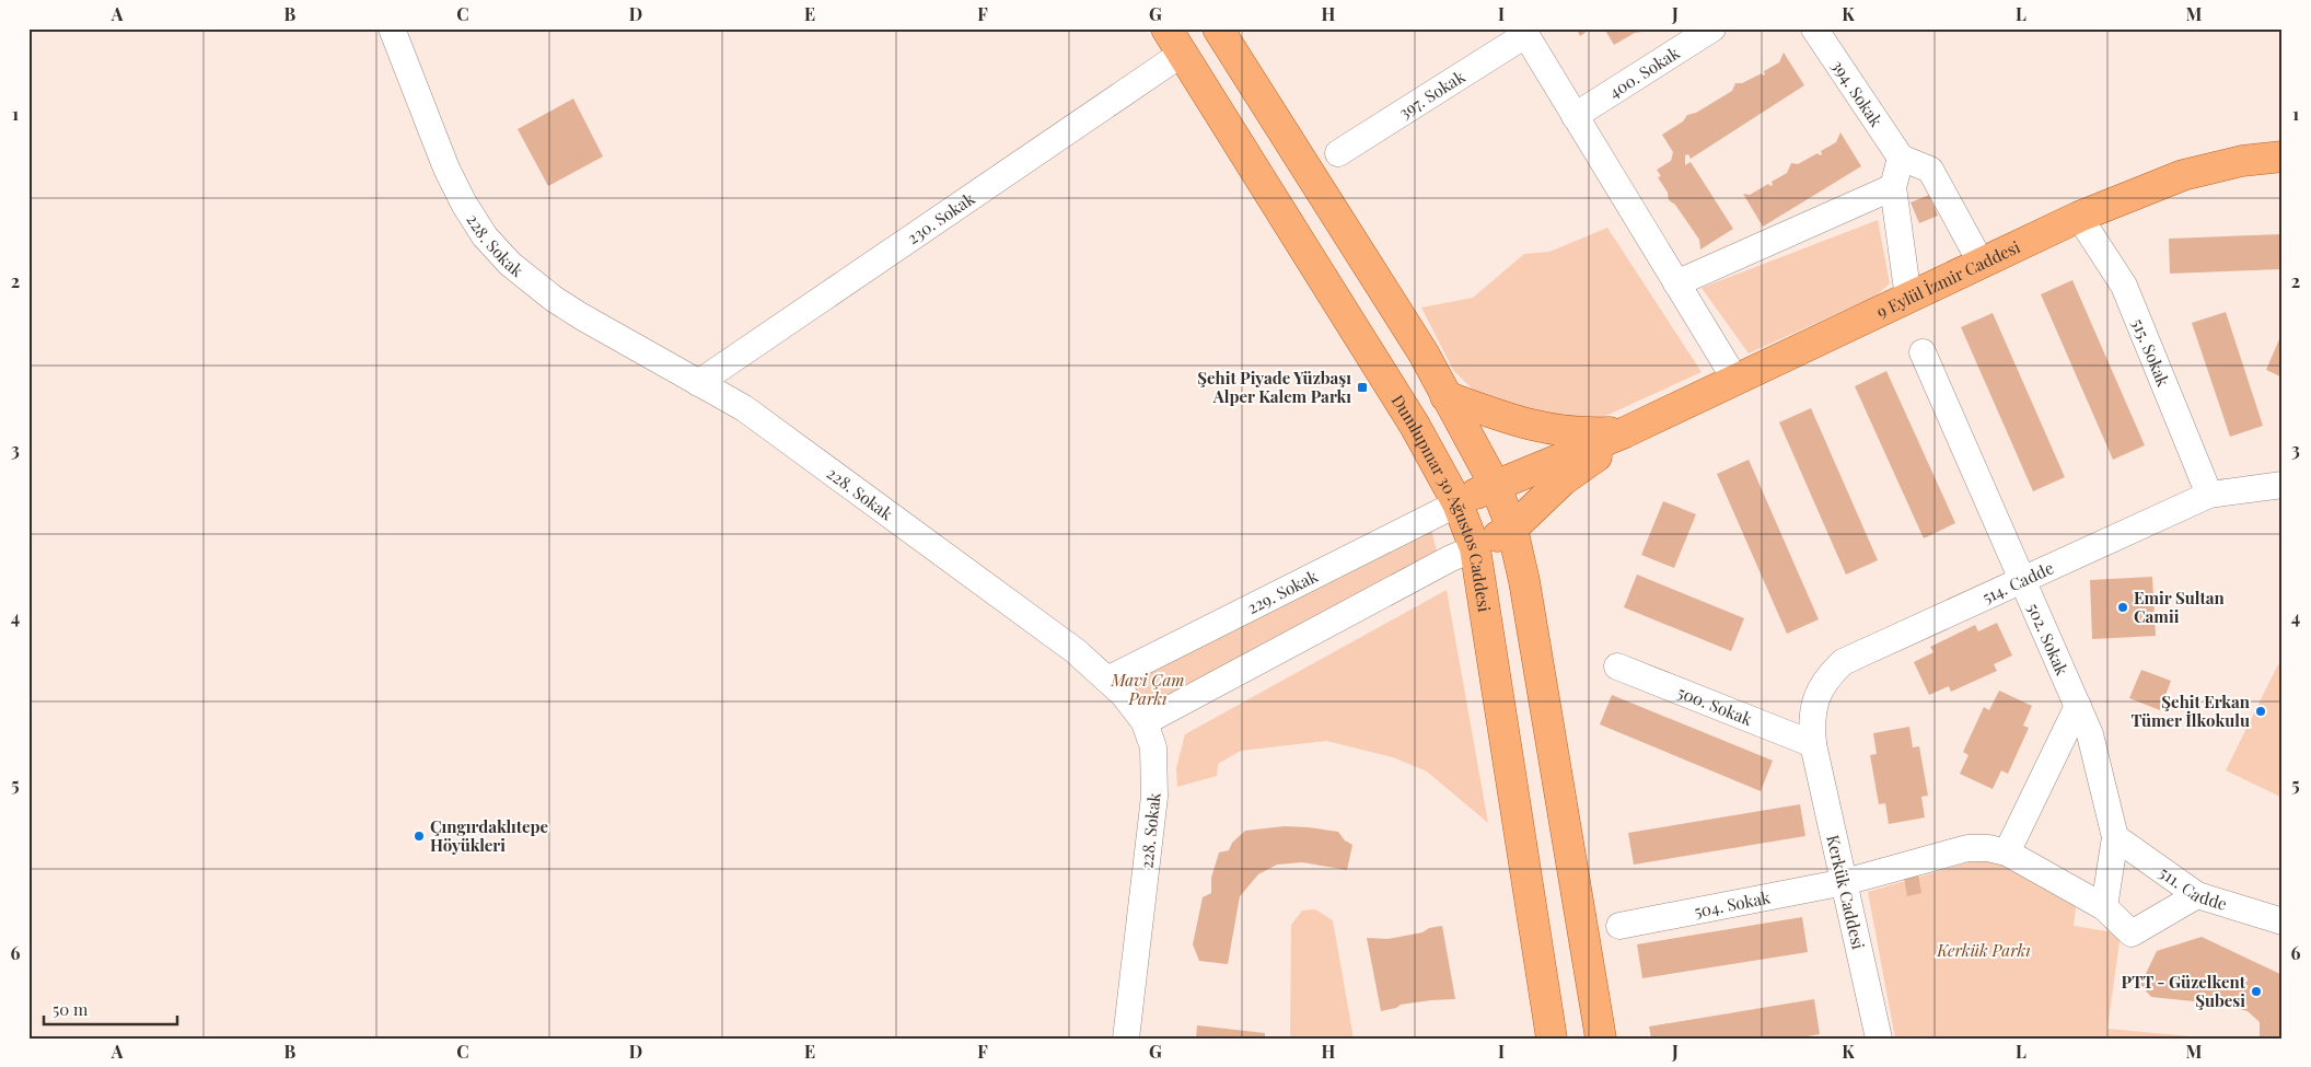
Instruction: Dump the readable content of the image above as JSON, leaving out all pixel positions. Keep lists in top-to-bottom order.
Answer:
{
  "streets": {
    "main road": ["9 Eylül İzmir Caddesi", "Dumlupınar 30 Ağustos Caddesi"],
    "street": [
      "400. Sokak",
      "394. Sokak",
      "397. Sokak",
      "230. Sokak",
      "228. Sokak",
      "515. Sokak",
      "514. Cadde",
      "229. Sokak",
      "502. Sokak",
      "500. Sokak",
      "511. Cadde",
      "Kerkük Caddesi",
      "504. Sokak"
    ]
  },
  "crossings": [
    ["230. Sokak", "228. Sokak"],
    ["230. Sokak", "Dumlupınar 30 Ağustos Caddesi"],
    ["228. Sokak", "229. Sokak"],
    ["9 Eylül İzmir Caddesi", "515. Sokak"],
    ["9 Eylül İzmir Caddesi", "Dumlupınar 30 Ağustos Caddesi"],
    ["9 Eylül İzmir Caddesi", "229. Sokak"],
    ["515. Sokak", "514. Cadde"],
    ["Dumlupınar 30 Ağustos Caddesi", "229. Sokak"],
    ["514. Cadde", "502. Sokak"],
    ["514. Cadde", "500. Sokak"],
    ["514. Cadde", "Kerkük Caddesi"],
    ["502. Sokak", "511. Cadde"],
    ["500. Sokak", "Kerkük Caddesi"],
    ["Kerkük Caddesi", "504. Sokak"]
  ],
  "parks": ["Mavi Çam Parkı", "Kerkük Parkı"],
  "places": {
    "transit": ["Şehit Piyade Yüzbaşı Alper Kalem Parkı"],
    "other": [
      "Emir Sultan Camii",
      "Şehit Erkan Tümer İlkokulu",
      "Çıngırdaklıtepe Höyükleri",
      "PTT - Güzelkent Şubesi"
    ]
  },
  "scale_bar": "50 m",
  "grid": {
    "columns": [
      "A",
      "B",
      "C",
      "D",
      "E",
      "F",
      "G",
      "H",
      "I",
      "J",
      "K",
      "L",
      "M"
    ],
    "rows": [
      "1",
      "2",
      "3",
      "4",
      "5",
      "6"
    ]
  }
}
